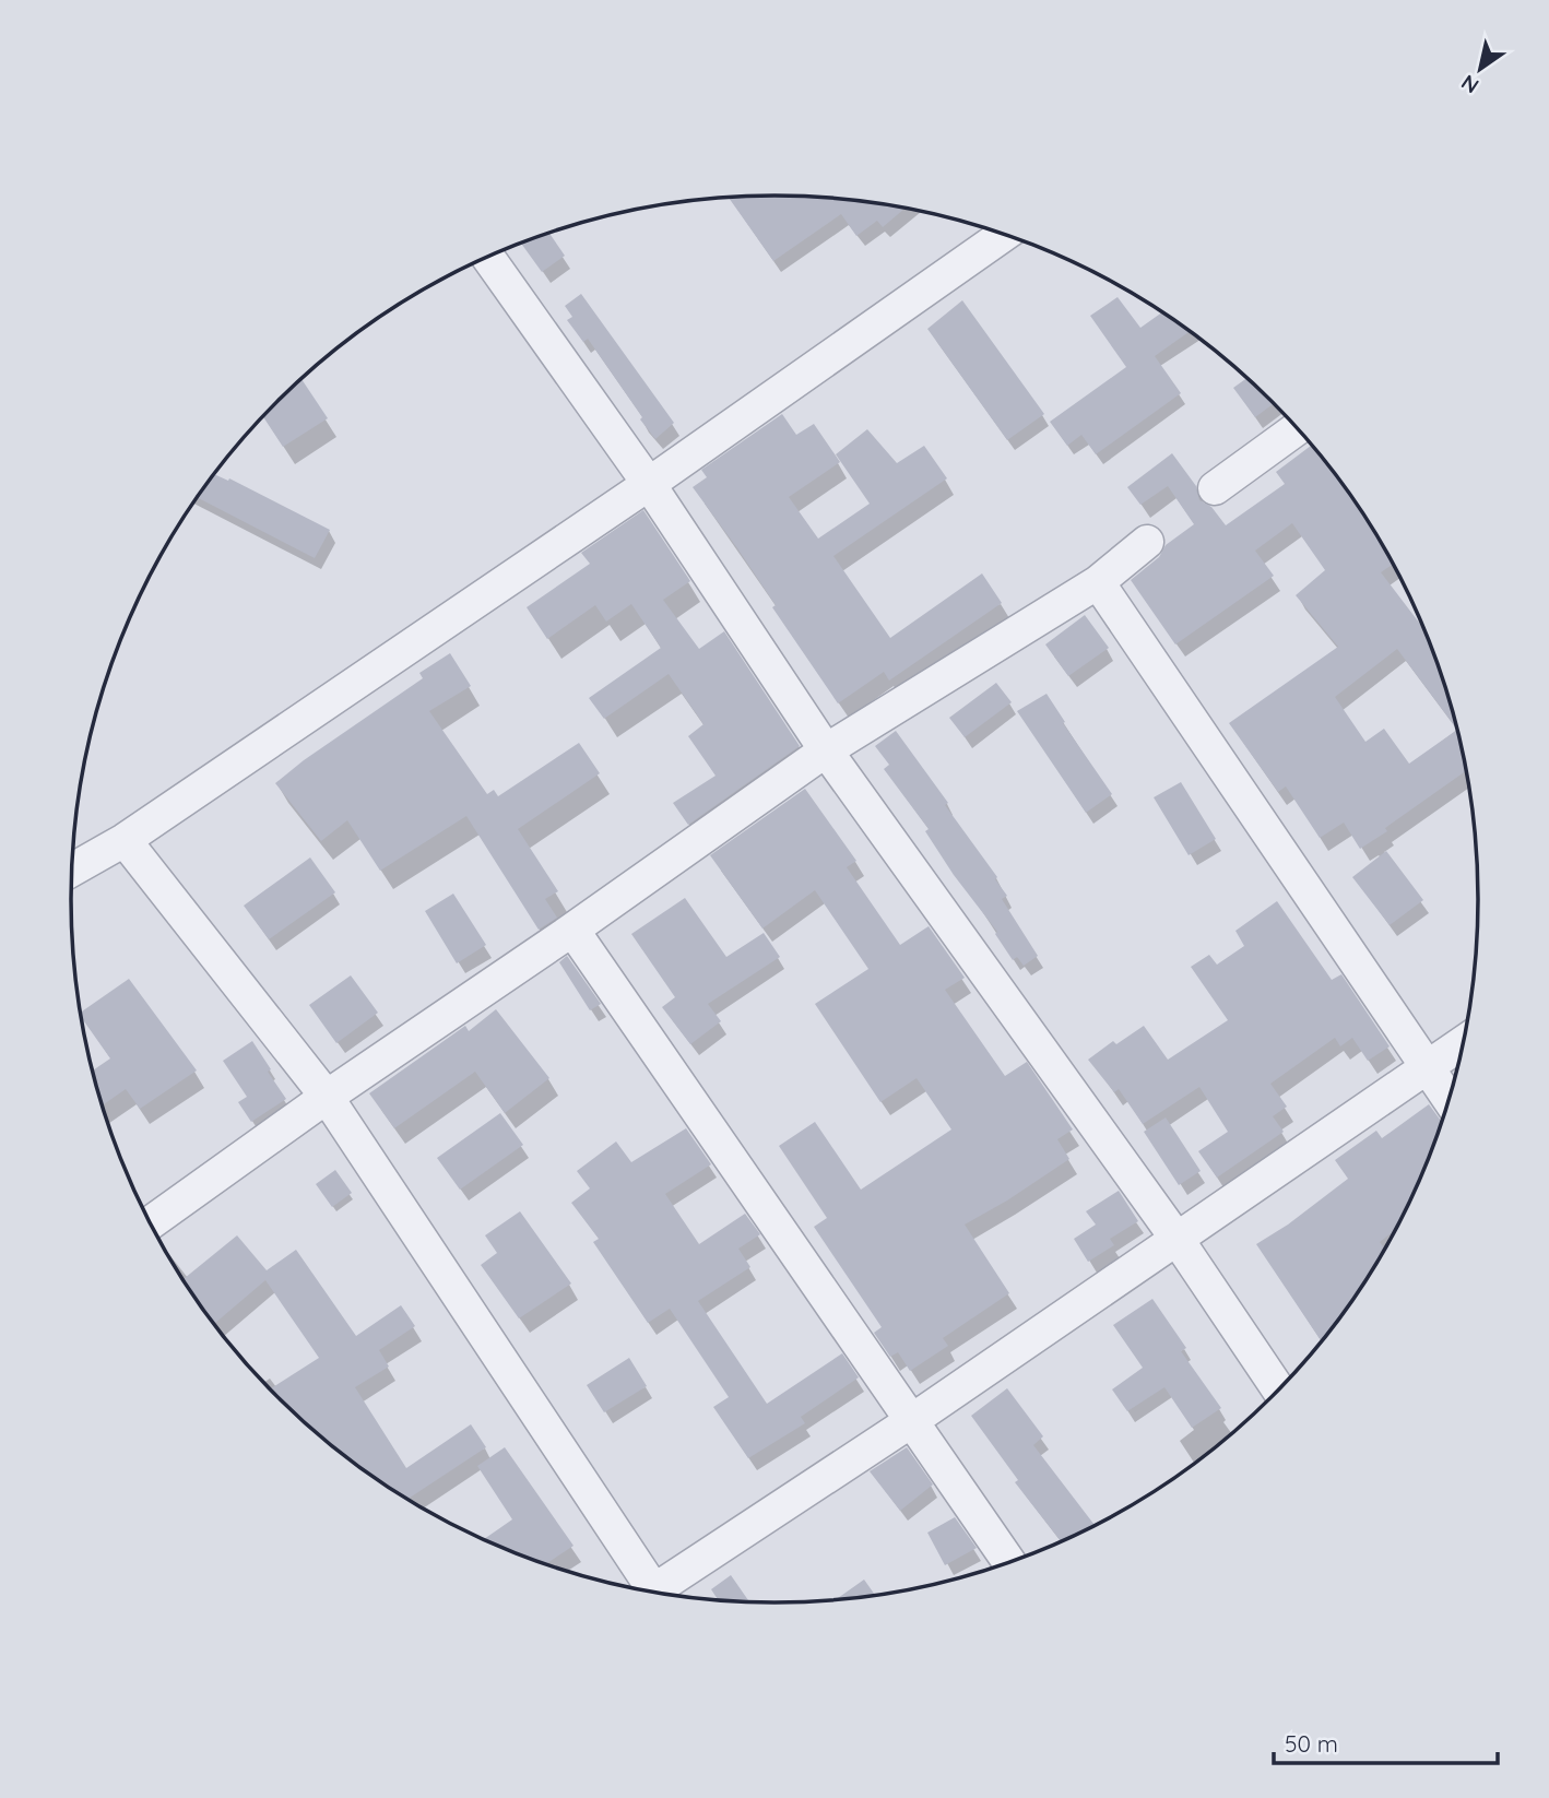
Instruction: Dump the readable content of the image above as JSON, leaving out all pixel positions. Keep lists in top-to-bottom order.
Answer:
{
  "scale_bar": "50 m",
  "north": "bottom left"
}
